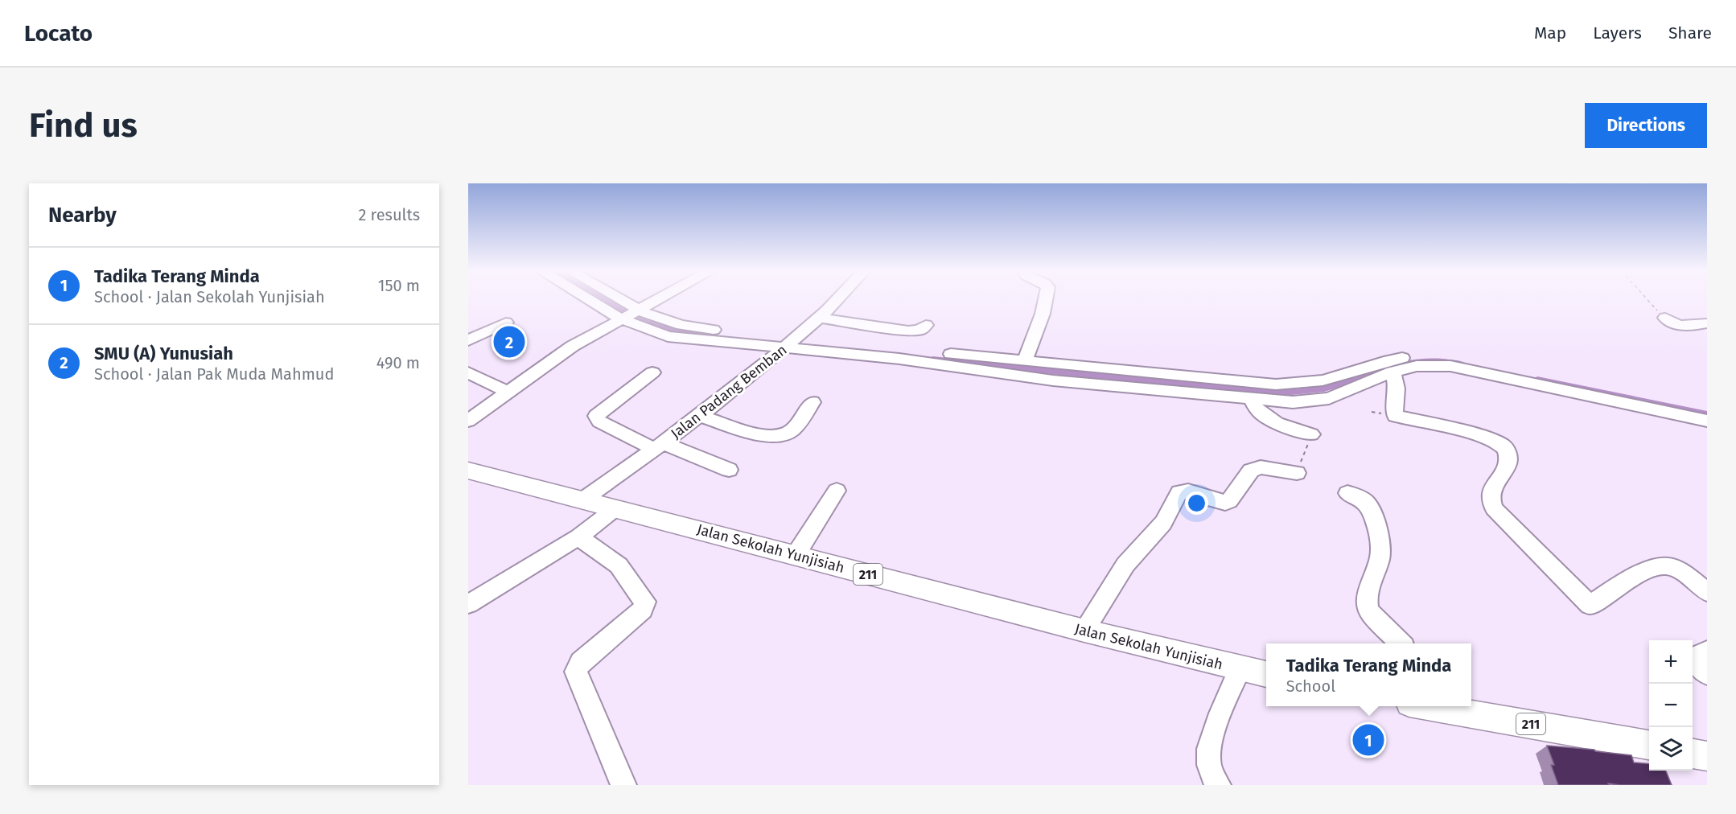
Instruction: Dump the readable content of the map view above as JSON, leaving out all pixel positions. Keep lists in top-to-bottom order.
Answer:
{
  "streets": {
    "main road": ["Jalan Sekolah Yunjisiah", "211"],
    "street": ["Jalan Padang Bemban"]
  },
  "crossings": [
    ["Jalan Padang Bemban", "Jalan Sekolah Yunjisiah"]
  ],
  "page": {
    "header": "Locato",
    "nav": ["Map", "Layers", "Share"],
    "buttons": "Directions",
    "title": "Find us",
    "heading": ["Nearby", "2 results"],
    "list": [
      {
        "mark": "1",
        "name": "Tadika Terang Minda",
        "note": "School · Jalan Sekolah Yunjisiah",
        "value": "150 m"
      },
      {
        "mark": "2",
        "name": "SMU (A) Yunusiah",
        "note": "School · Jalan Pak Muda Mahmud",
        "value": "490 m"
      }
    ],
    "pins": ["2", "1"],
    "map_buttons": ["+", "−"],
    "popup": ["Tadika Terang Minda", "School"]
  }
}
